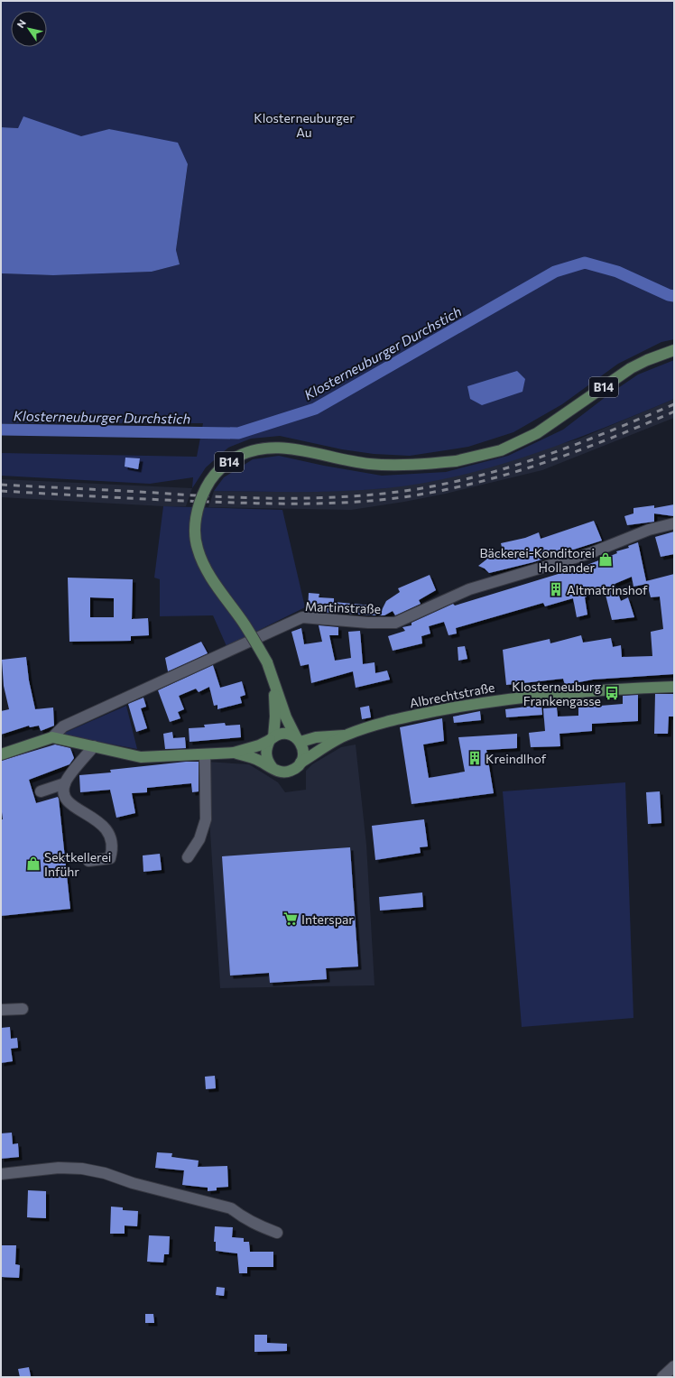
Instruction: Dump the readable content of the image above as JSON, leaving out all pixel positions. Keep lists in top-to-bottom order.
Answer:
{
  "streets": {
    "main road": ["B14", "Martinstraße", "Albrechtstraße"]
  },
  "crossings": [
    ["B14", "Albrechtstraße"]
  ],
  "water": ["Klosterneuburger Durchstich"],
  "parks": ["Klosterneuburger Au"],
  "places": {
    "shop": ["Bäckerei-Konditorei Hollander", "Sektkellerei Inführ"],
    "building": ["Altmatrinshof", "Kreindlhof"],
    "bus stop": ["Klosterneuburg Frankengasse"],
    "supermarket": ["Interspar"]
  },
  "north": "top left"
}
